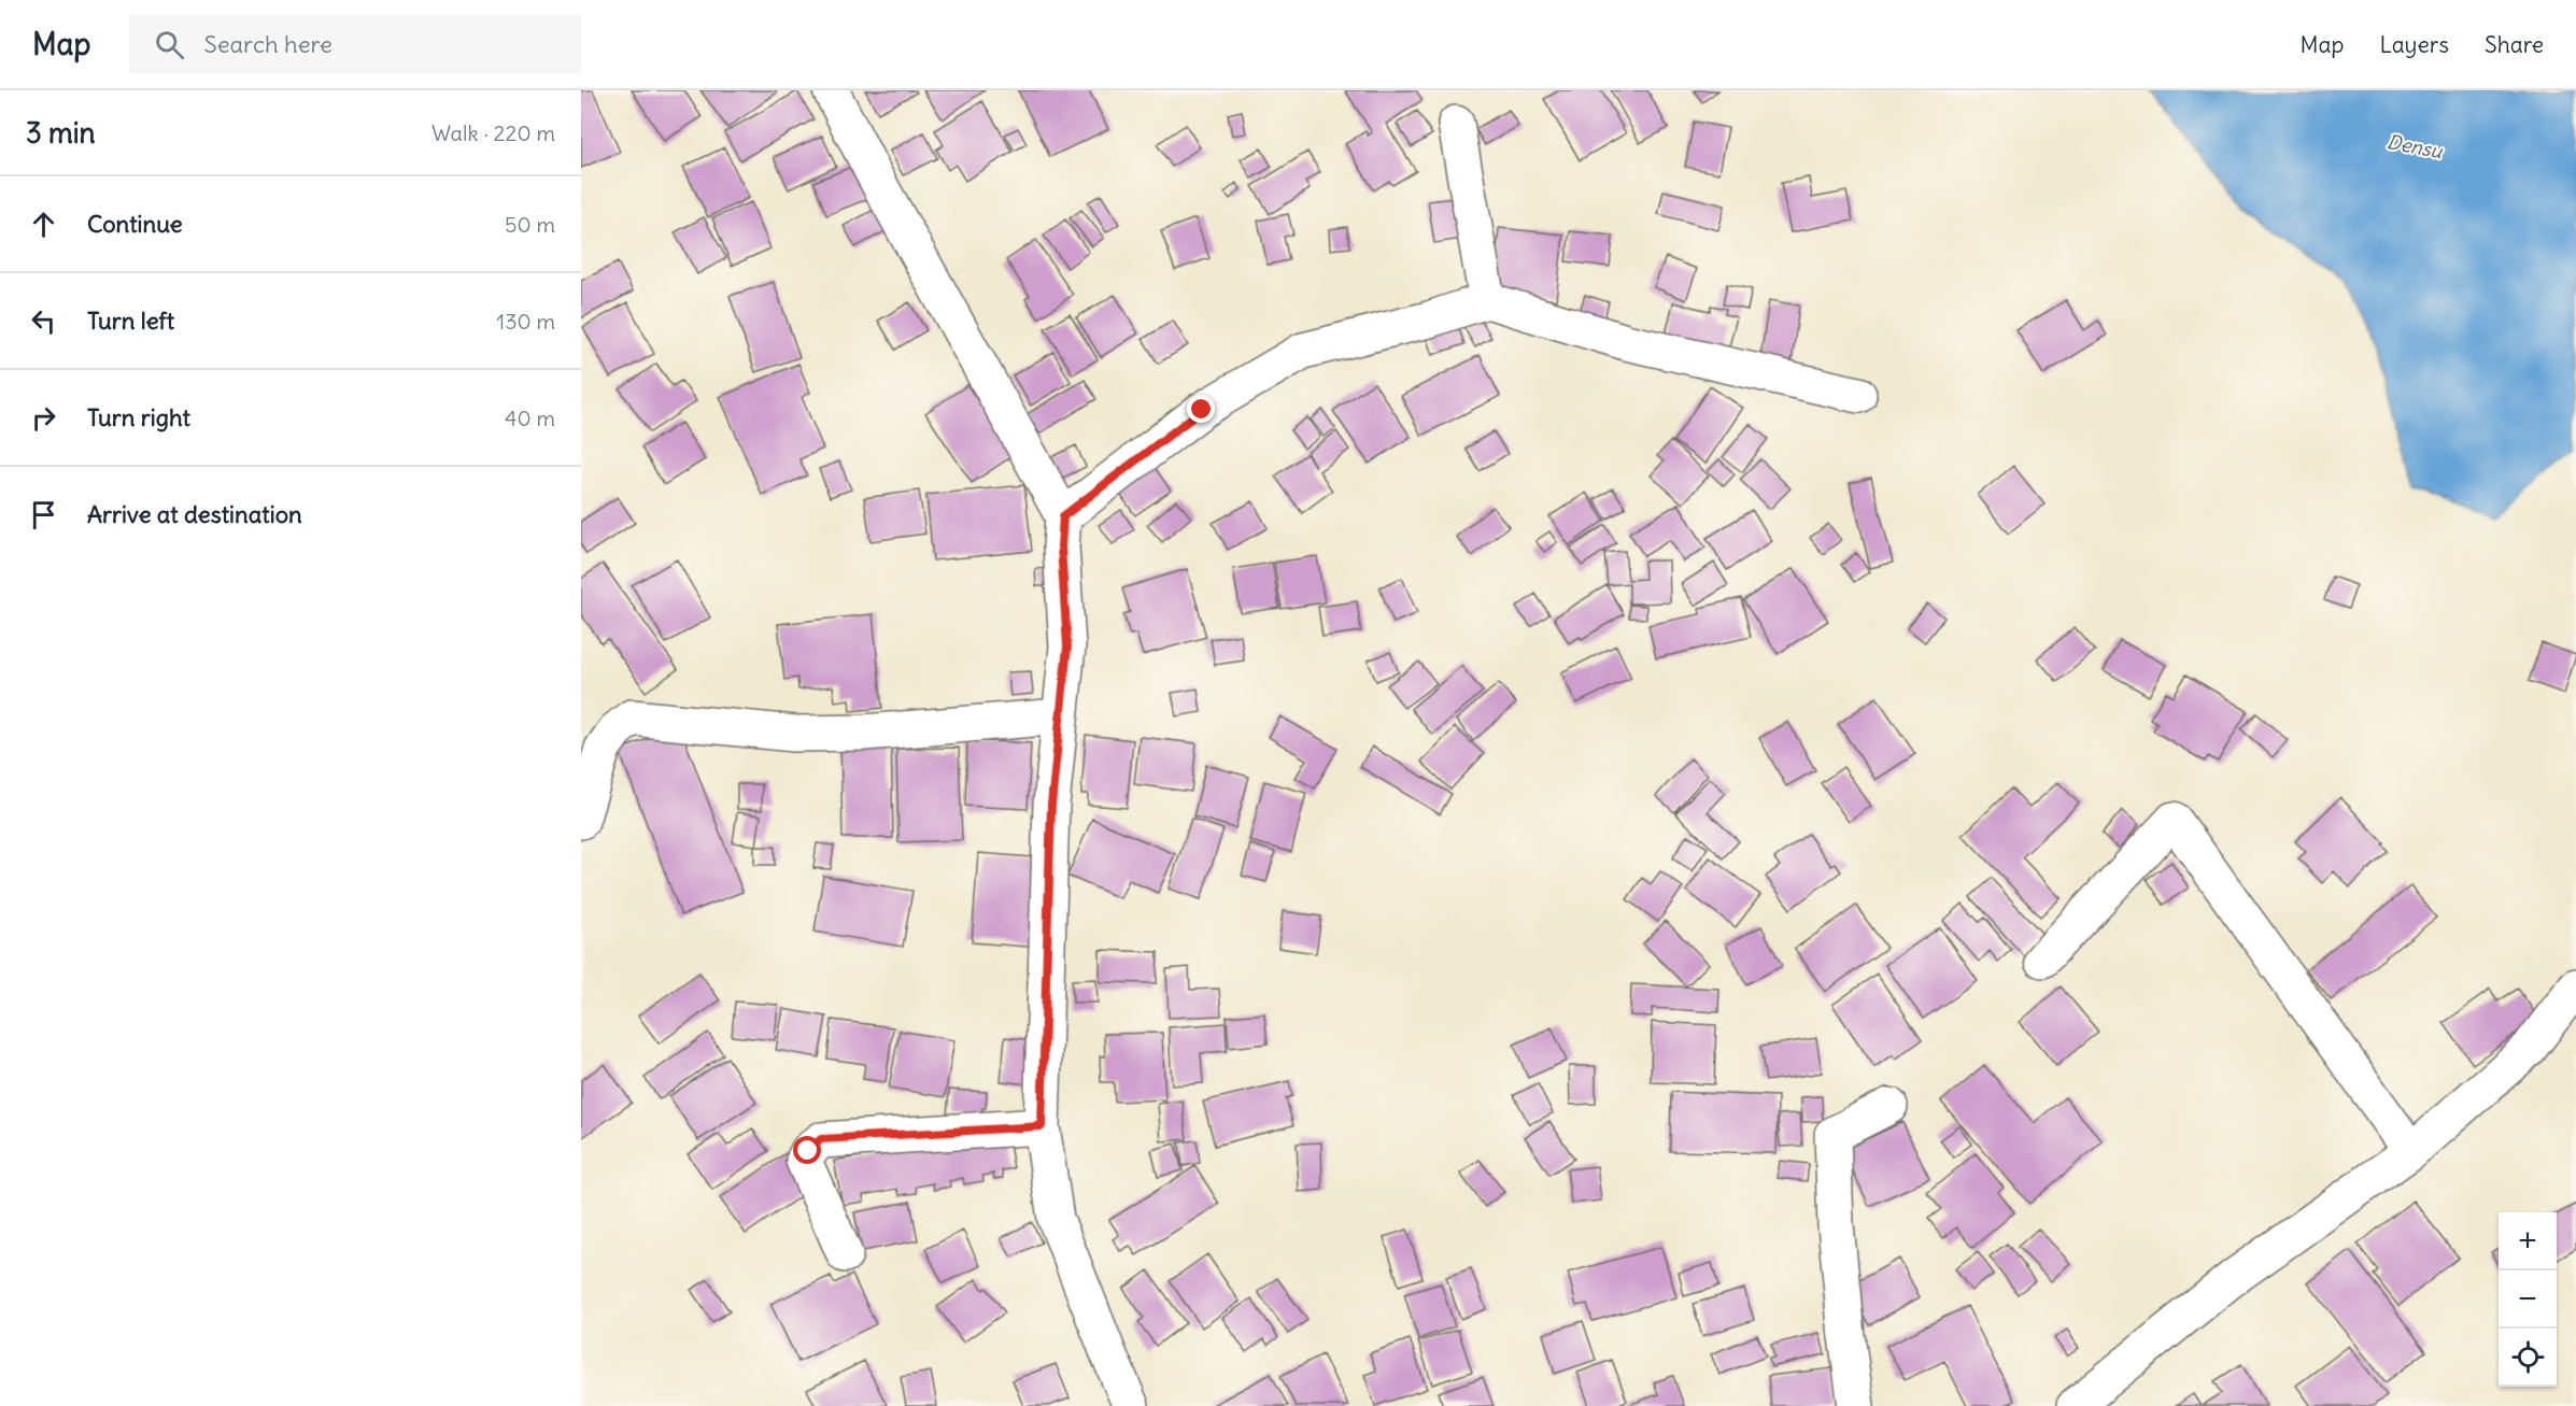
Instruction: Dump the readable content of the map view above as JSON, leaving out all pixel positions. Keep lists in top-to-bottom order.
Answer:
{
  "water": ["Densu"],
  "page": {
    "header": "Map",
    "search": "Search here",
    "nav": ["Map", "Layers", "Share"],
    "heading": ["3 min", "Walk · 220 m"],
    "list": [
      ["Continue", "50 m"],
      ["Turn left", "130 m"],
      ["Turn right", "40 m"],
      "Arrive at destination"
    ],
    "map_buttons": ["+", "−"]
  }
}
